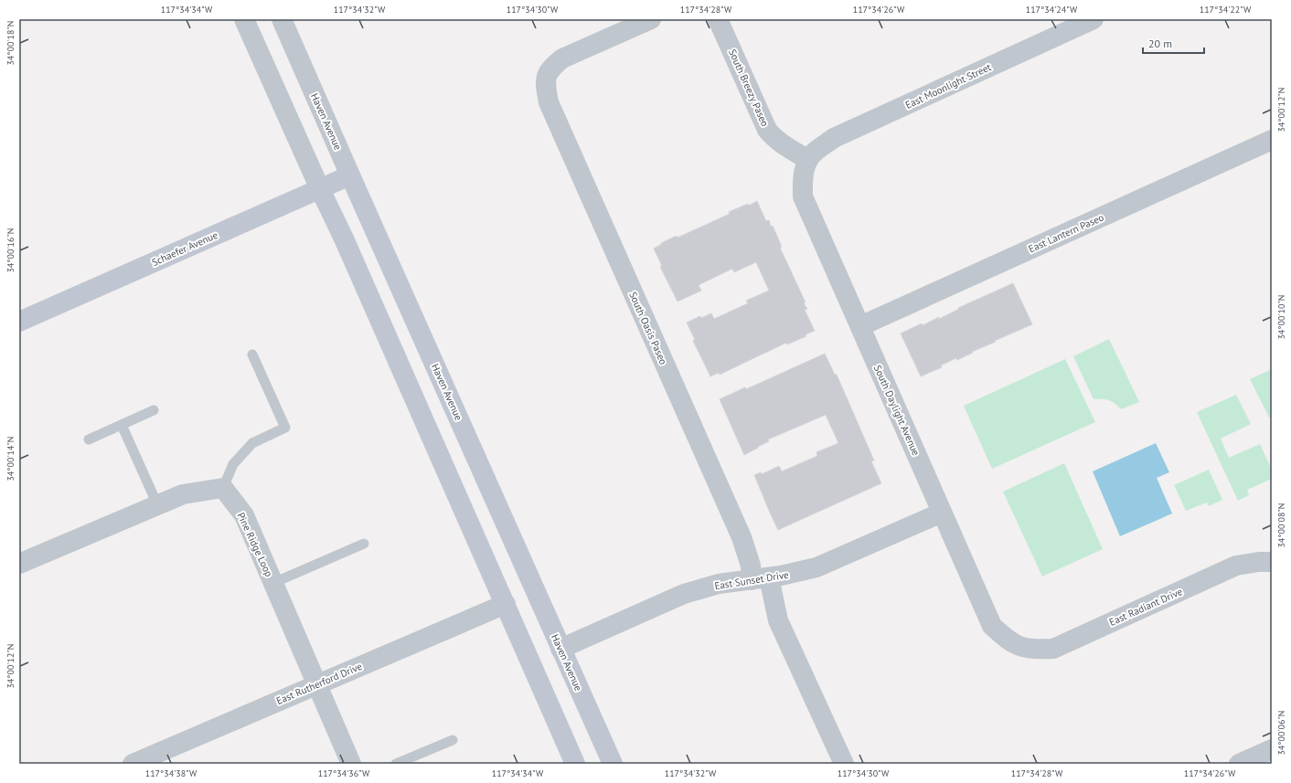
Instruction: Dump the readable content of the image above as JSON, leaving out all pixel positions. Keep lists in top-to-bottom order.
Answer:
{
  "streets": {
    "main road": ["Haven Avenue", "Schaefer Avenue"],
    "street": [
      "East Moonlight Street",
      "South Breezy Paseo",
      "East Lantern Paseo",
      "South Oasis Paseo",
      "South Daylight Avenue",
      "Pine Ridge Loop",
      "East Sunset Drive",
      "East Radiant Drive",
      "East Rutherford Drive"
    ]
  },
  "crossings": [
    ["East Moonlight Street", "South Breezy Paseo"],
    ["East Moonlight Street", "South Daylight Avenue"],
    ["South Breezy Paseo", "South Daylight Avenue"],
    ["Haven Avenue", "Schaefer Avenue"],
    ["Haven Avenue", "East Sunset Drive"],
    ["East Lantern Paseo", "South Daylight Avenue"],
    ["South Oasis Paseo", "East Sunset Drive"],
    ["South Daylight Avenue", "East Sunset Drive"],
    ["South Daylight Avenue", "East Radiant Drive"],
    ["Pine Ridge Loop", "East Rutherford Drive"]
  ],
  "scale_bar": "20 m",
  "coordinates": [
    "117°34'34\"W",
    "117°34'32\"W",
    "117°34'30\"W",
    "117°34'28\"W",
    "117°34'26\"W",
    "117°34'24\"W",
    "117°34'22\"W",
    "34°00'18\"N",
    "34°00'12\"N",
    "34°00'16\"N",
    "34°00'10\"N",
    "34°00'14\"N",
    "34°00'08\"N",
    "34°00'06\"N",
    "117°34'38\"W",
    "117°34'36\"W"
  ]
}
